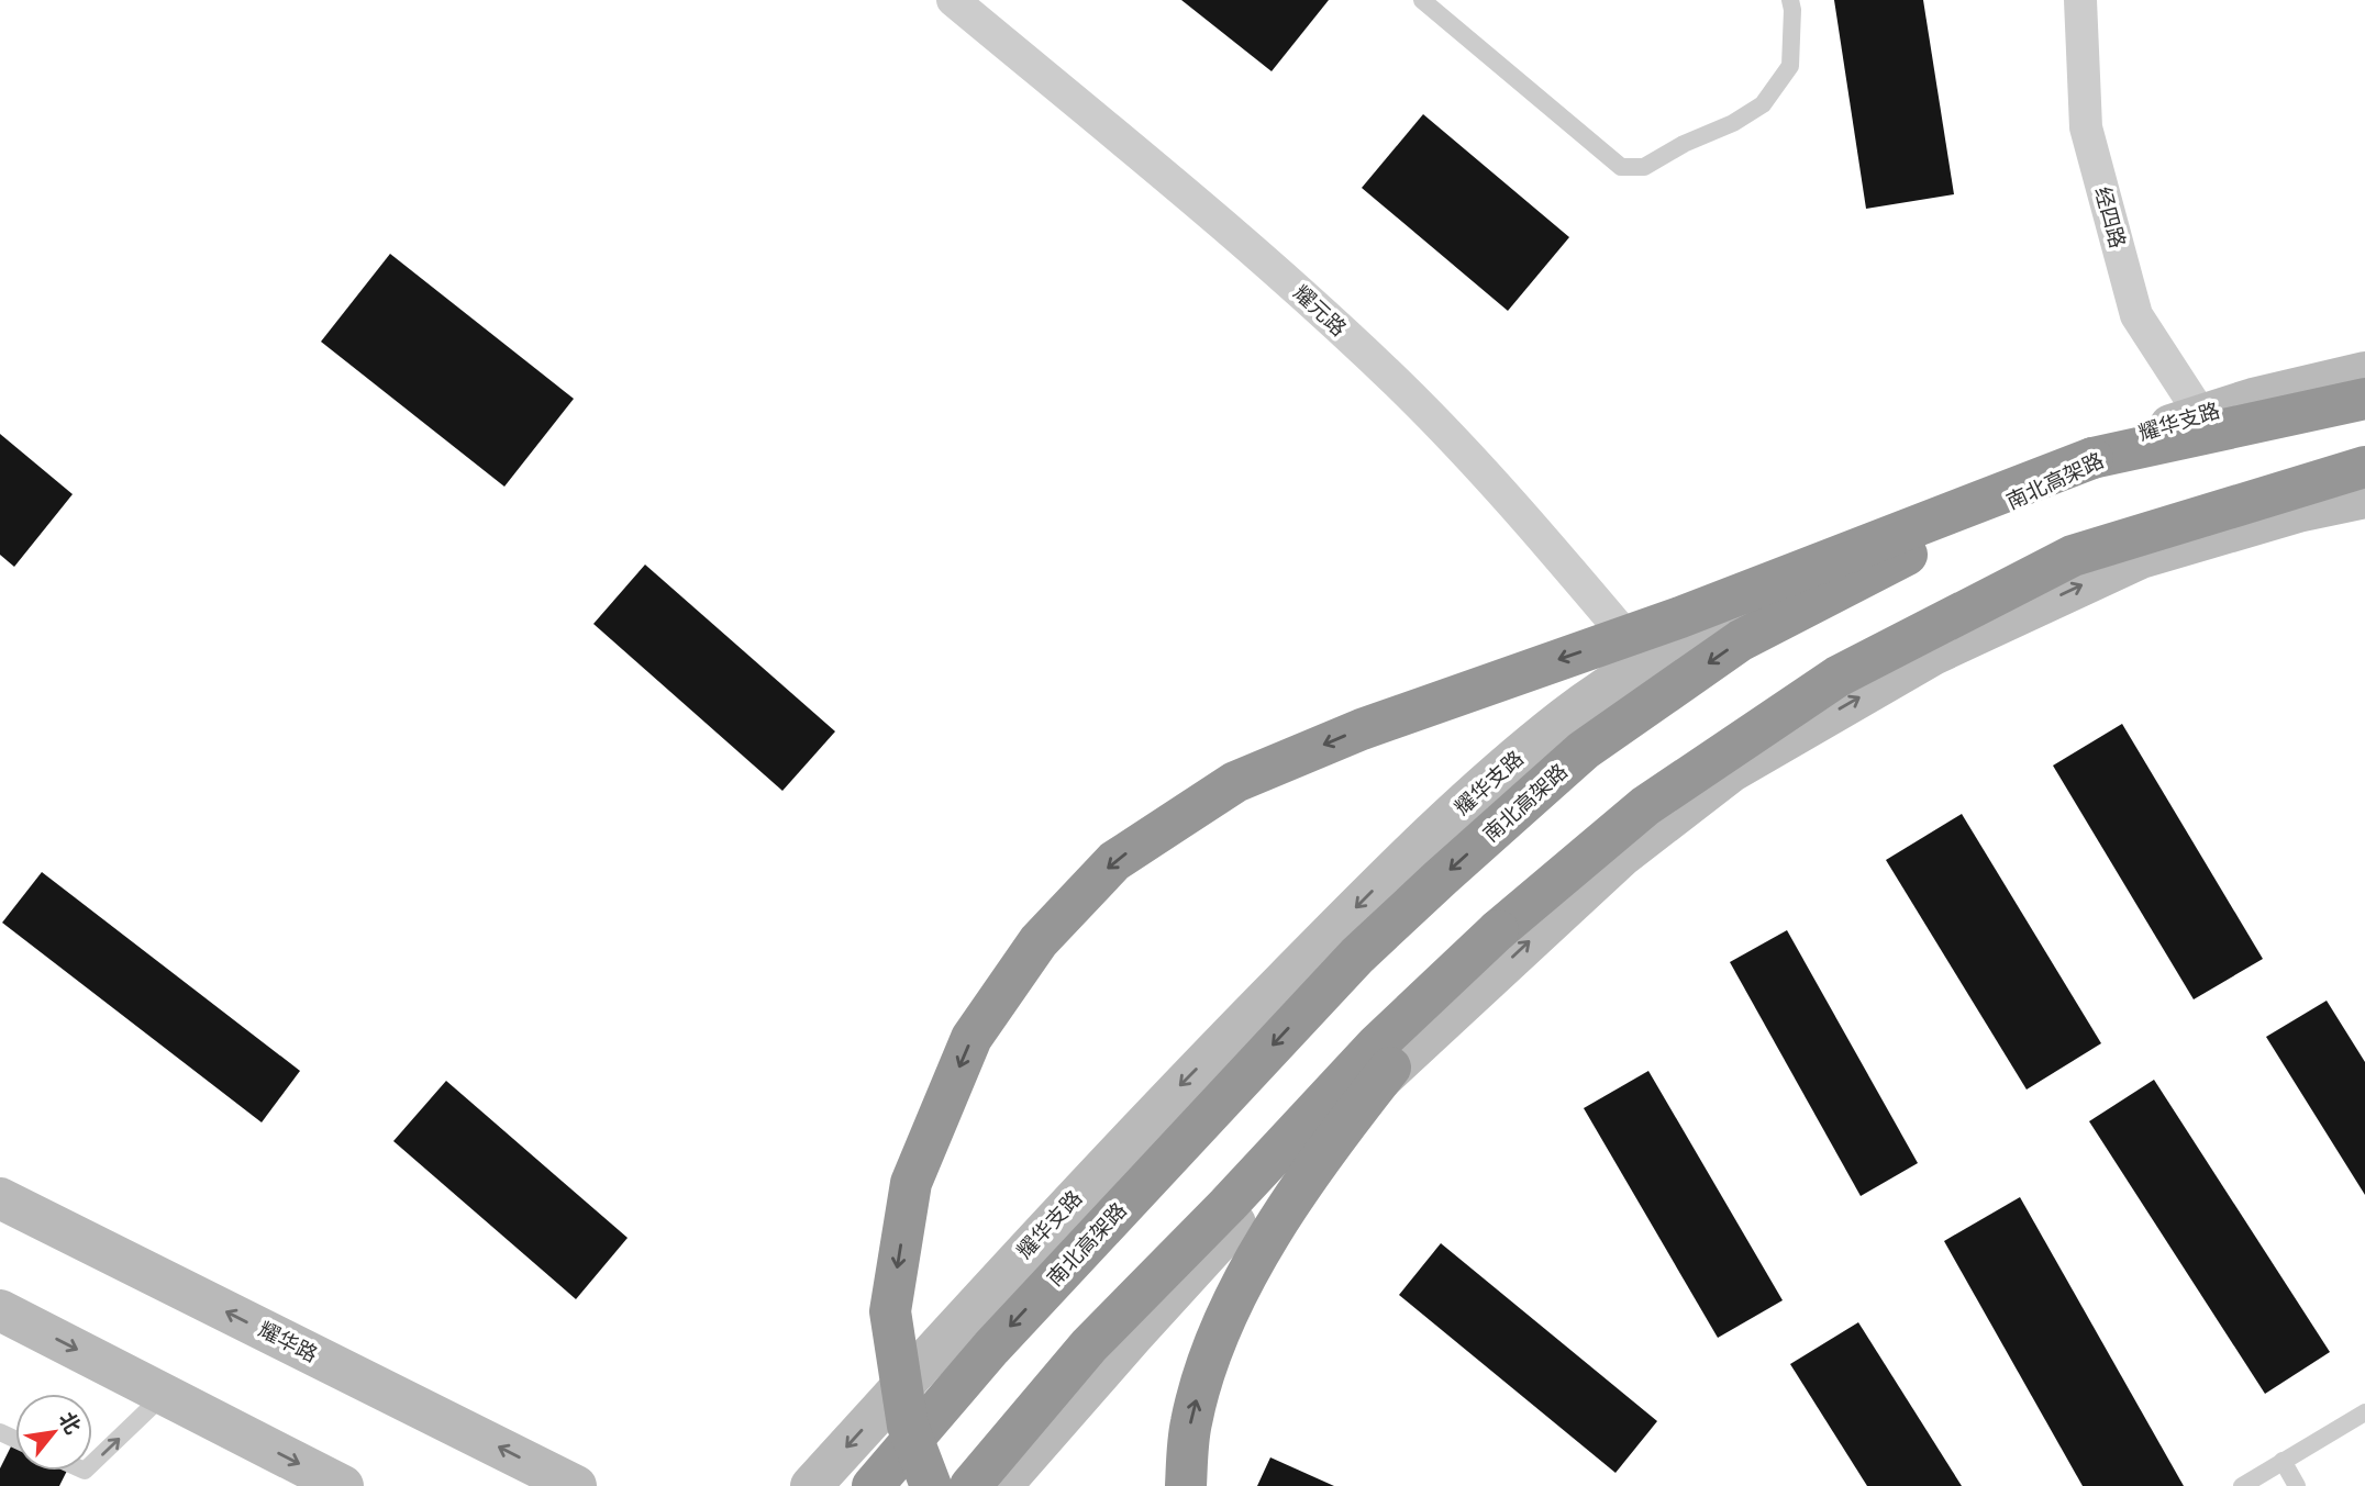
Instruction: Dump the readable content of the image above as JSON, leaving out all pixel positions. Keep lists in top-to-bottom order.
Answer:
{
  "streets": {
    "highway": ["南北高架路"],
    "street": [
      "经四路",
      "耀元路",
      "耀华支路",
      "耀华路"
    ]
  },
  "crossings": [
    ["经四路", "耀华支路"],
    ["耀元路", "耀华支路"]
  ],
  "north": "top right"
}
